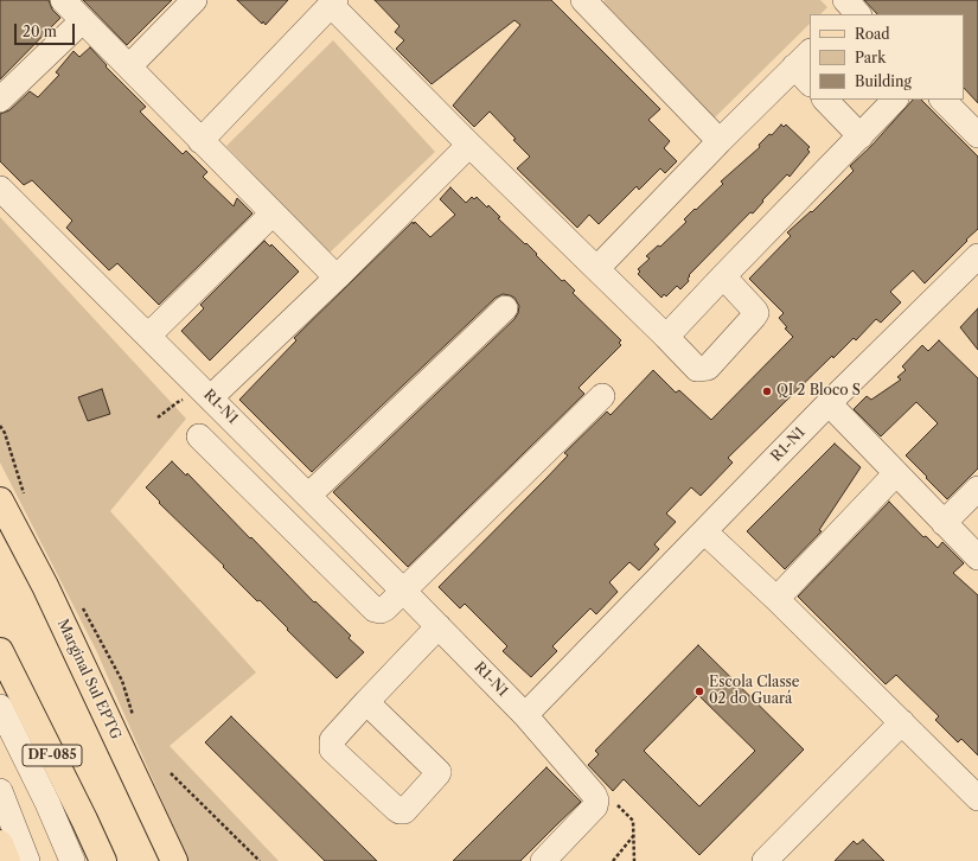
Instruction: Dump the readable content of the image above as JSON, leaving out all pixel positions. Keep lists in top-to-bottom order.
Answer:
{
  "streets": {
    "main road": ["Marginal Sul EPTG", "DF-085"],
    "street": ["R1-N1"]
  },
  "places": ["QI 2 Bloco S", "Escola Classe 02 do Guará"],
  "legend": ["Road", "Park", "Building"],
  "scale_bar": "20 m"
}
